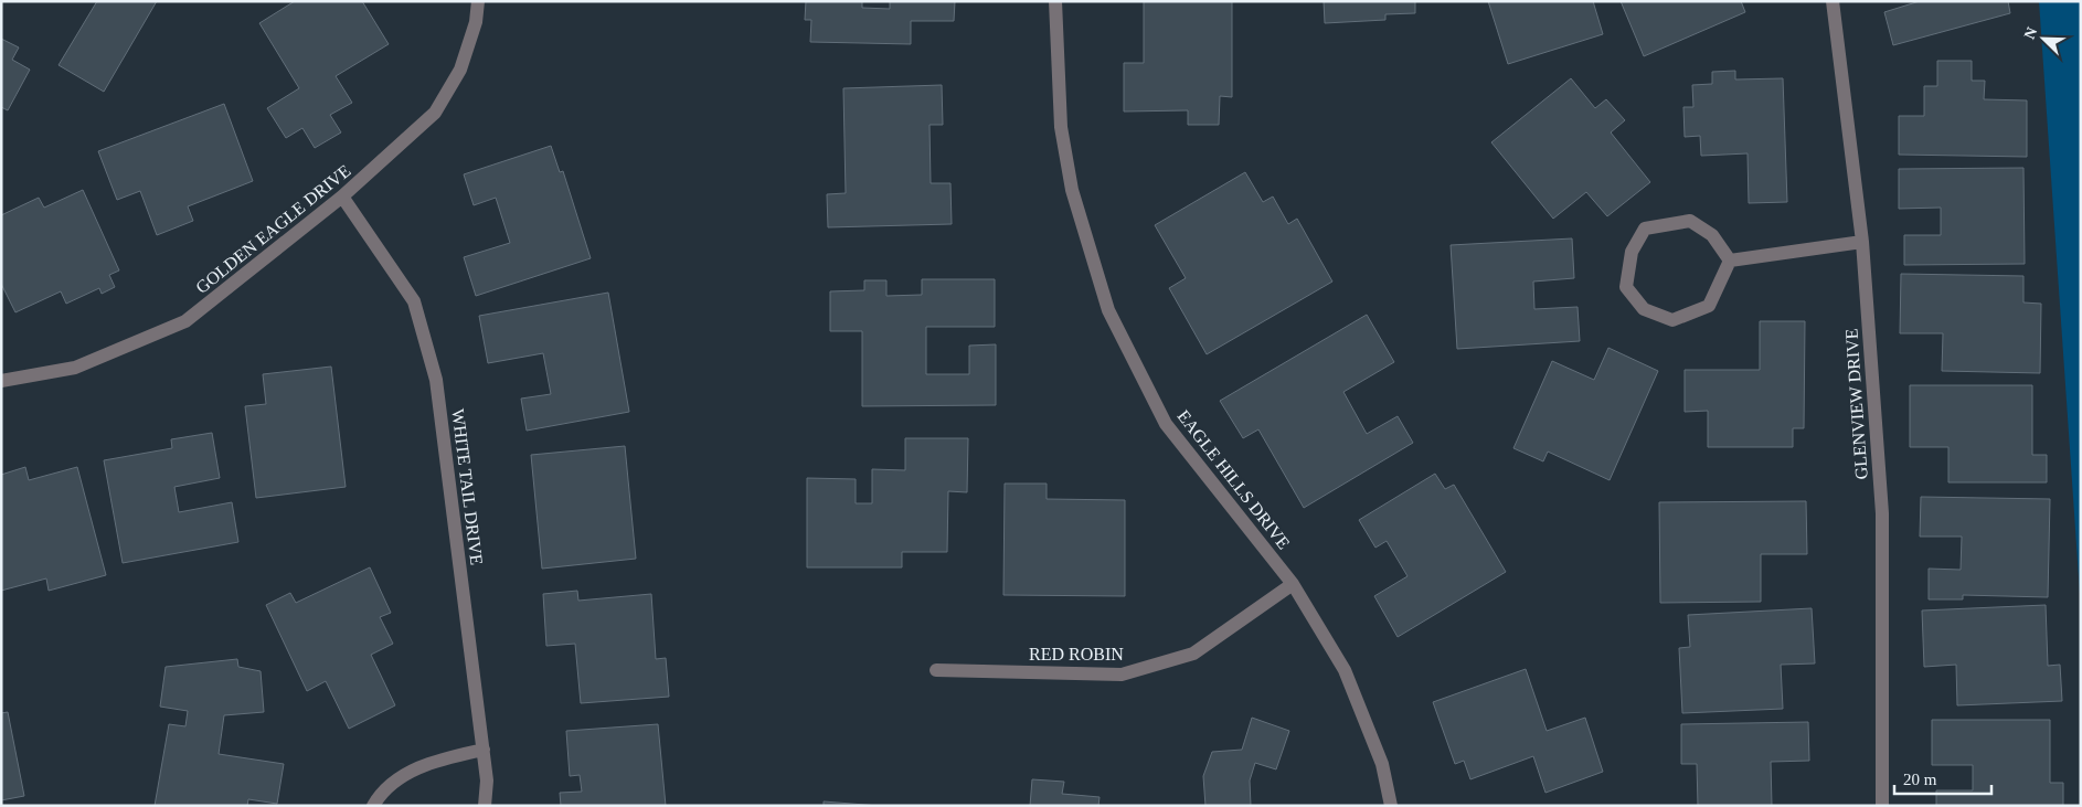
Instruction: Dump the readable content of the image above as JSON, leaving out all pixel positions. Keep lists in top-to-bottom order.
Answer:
{
  "streets": {
    "street": [
      "GOLDEN EAGLE DRIVE",
      "GLENVIEW DRIVE",
      "EAGLE HILLS DRIVE",
      "WHITE TAIL DRIVE",
      "RED ROBIN"
    ]
  },
  "crossings": [
    ["GOLDEN EAGLE DRIVE", "WHITE TAIL DRIVE"],
    ["EAGLE HILLS DRIVE", "RED ROBIN"]
  ],
  "scale_bar": "20 m",
  "north": "top left"
}
